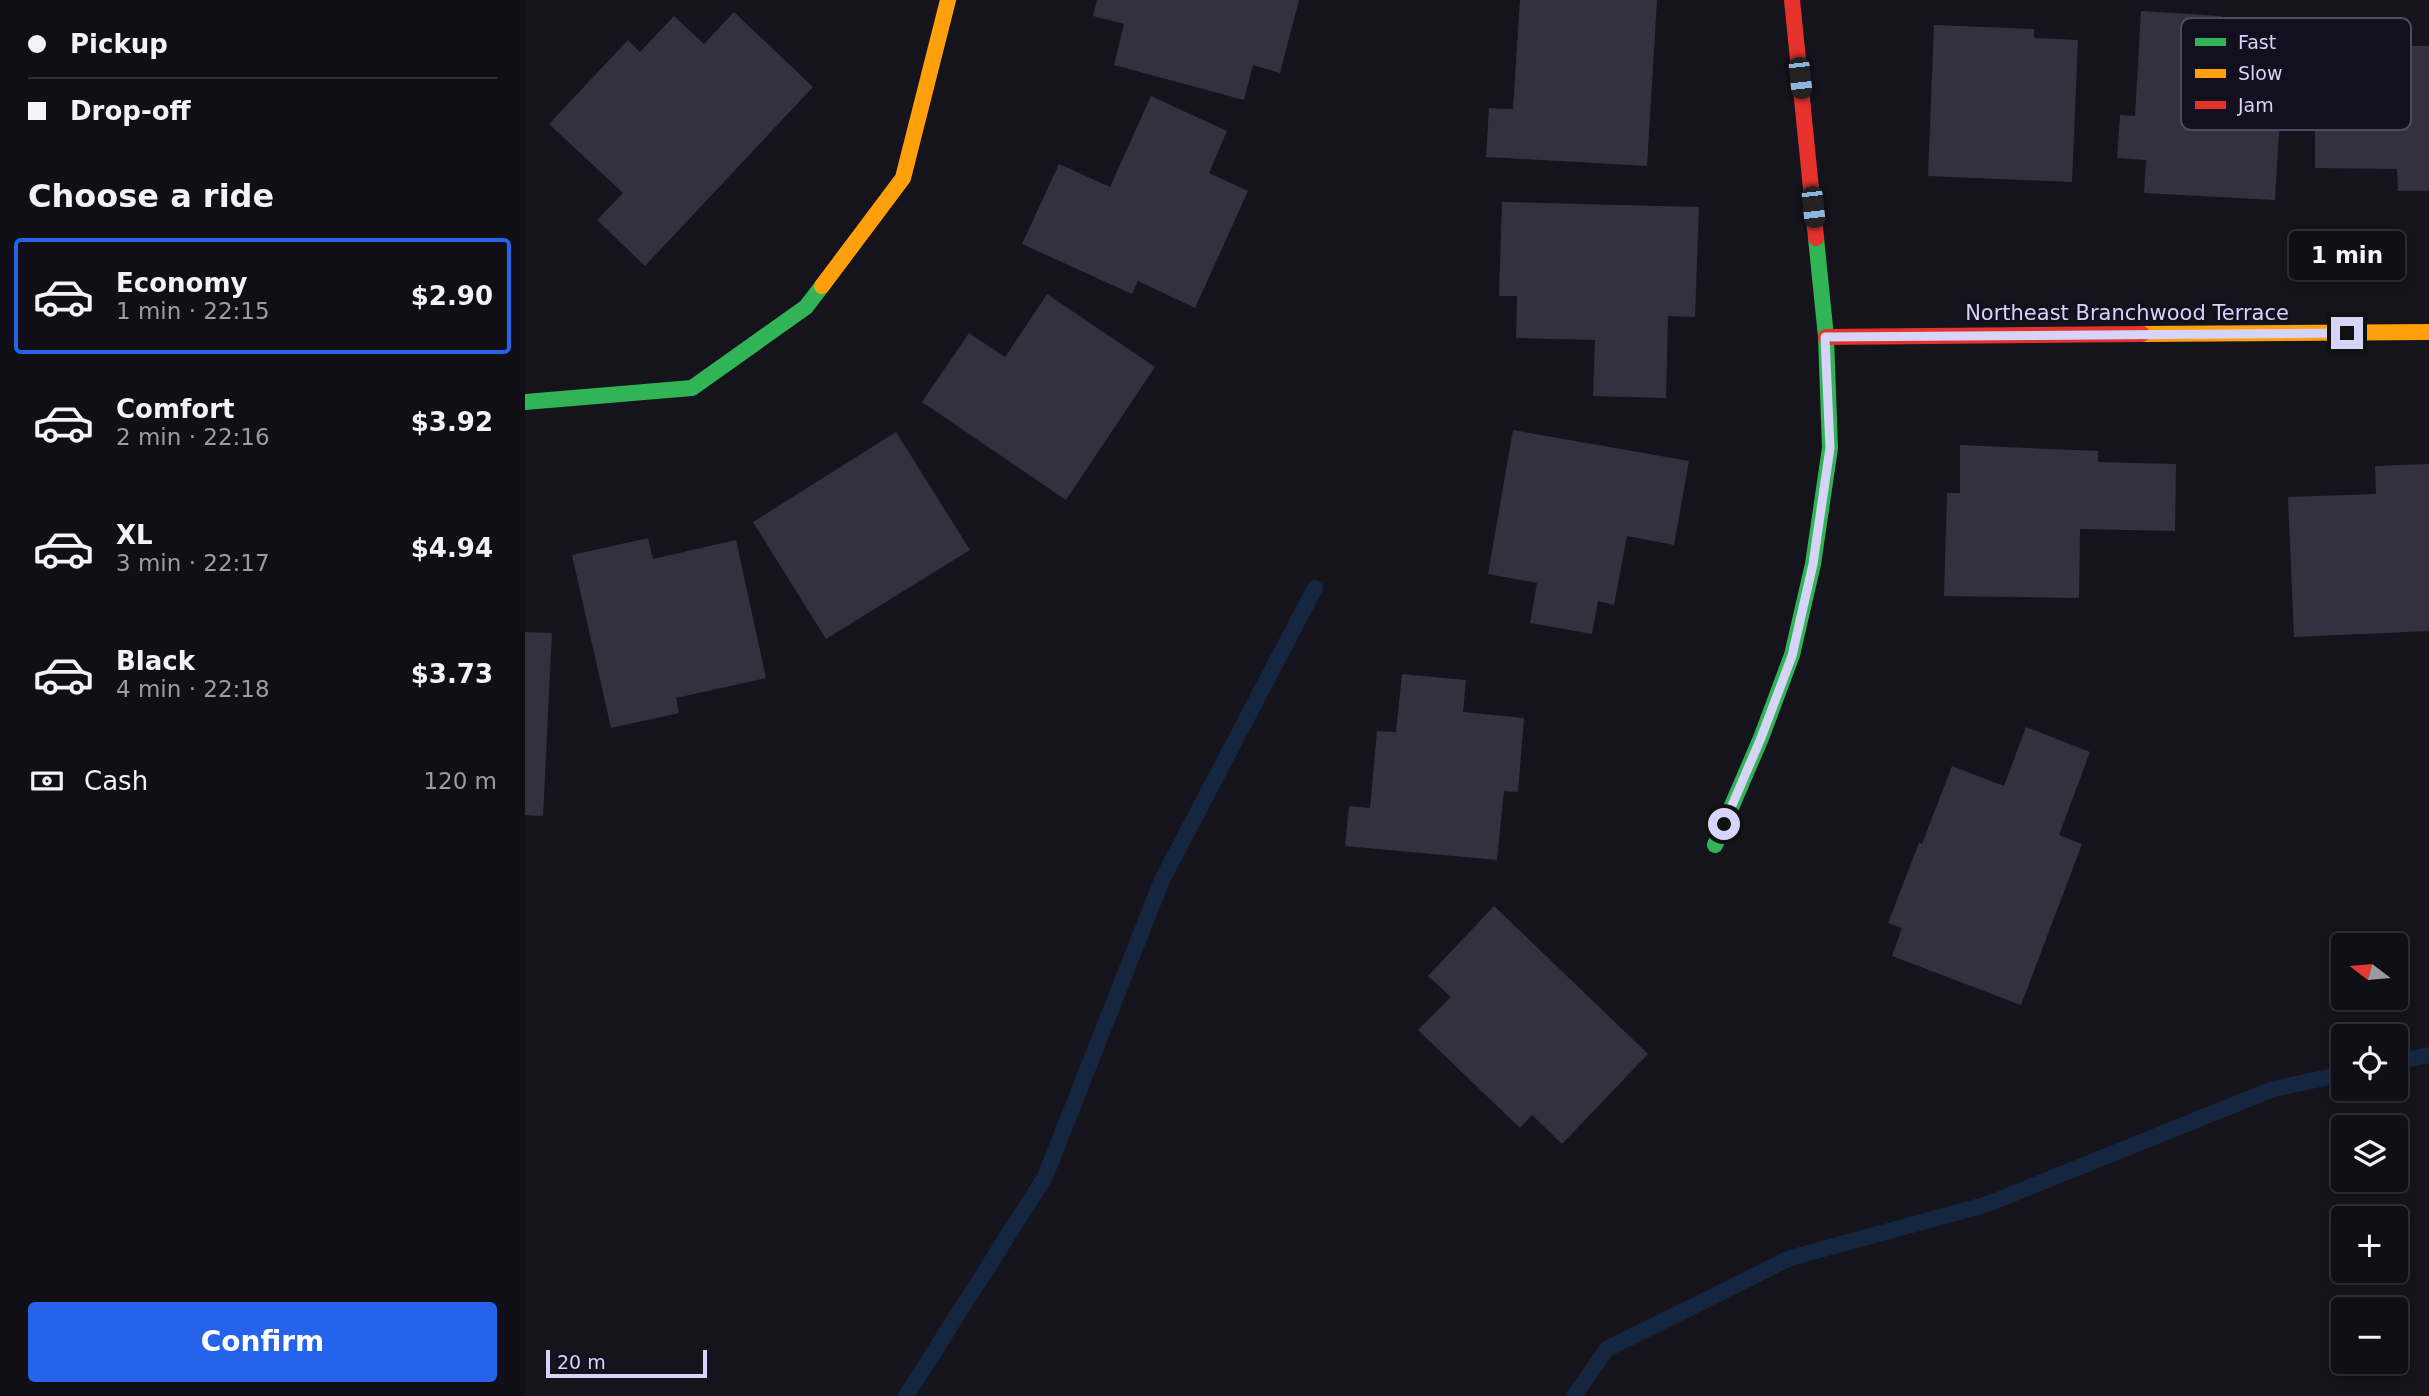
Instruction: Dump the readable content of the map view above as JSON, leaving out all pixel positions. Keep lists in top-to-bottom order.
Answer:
{
  "streets": {
    "street": ["Northeast Branchwood Terrace"]
  },
  "legend": ["Fast", "Slow", "Jam"],
  "scale_bar": "20 m",
  "north": "left",
  "page": {
    "banner": ["Pickup", "Drop-off"],
    "heading": "Choose a ride",
    "bubble": "1 min",
    "list": [
      {
        "name": "Economy",
        "note": "1 min · 22:15",
        "value": "$2.90"
      },
      {
        "name": "Comfort",
        "note": "2 min · 22:16",
        "value": "$3.92"
      },
      {
        "name": "XL",
        "note": "3 min · 22:17",
        "value": "$4.94"
      },
      {
        "name": "Black",
        "note": "4 min · 22:18",
        "value": "$3.73"
      }
    ],
    "pay": ["Cash", "120 m"],
    "map_buttons": ["+", "−"],
    "buttons": "Confirm",
    "scale": "20 m"
  }
}
